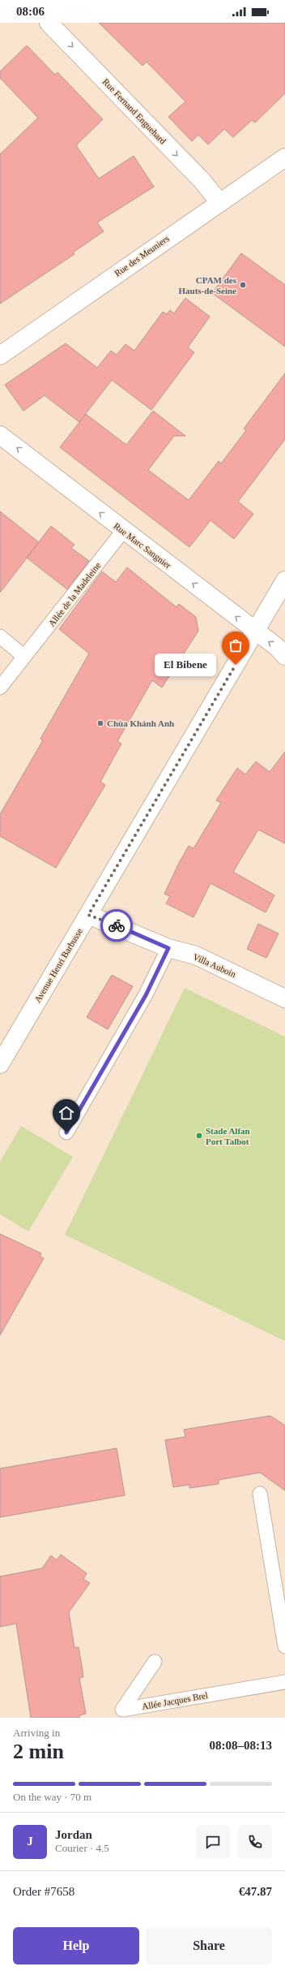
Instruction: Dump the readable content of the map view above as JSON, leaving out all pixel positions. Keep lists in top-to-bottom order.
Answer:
{
  "streets": {
    "street": [
      "Rue Fernand Enguehard",
      "Rue des Meuniers",
      "Rue Marc Sangnier",
      "Avenue Henri Barbusse",
      "Villa Auboin"
    ],
    "lane": ["Allée de la Madeleine", "Allée Jacques Brel"]
  },
  "crossings": [
    ["Rue Fernand Enguehard", "Rue des Meuniers"],
    ["Rue Marc Sangnier", "Allée de la Madeleine"],
    ["Rue Marc Sangnier", "Avenue Henri Barbusse"],
    ["Avenue Henri Barbusse", "Villa Auboin"]
  ],
  "one_way": ["Rue Fernand Enguehard", "Rue Marc Sangnier"],
  "places": [
    "CPAM des Hauts-de-Seine",
    "El Bibene",
    "Chùa Khánh Anh",
    "Stade Alfan Port Talbot"
  ],
  "page": {
    "status": "08:06",
    "bubble": "El Bibene",
    "heading": ["2 min", "Arriving in", "08:08–08:13"],
    "panel": [
      "Jordan",
      "Courier · 4.5",
      "Order #7658",
      "€47.87"
    ],
    "bar": "On the way · 70 m",
    "round": "J",
    "buttons": ["Help", "Share"]
  }
}
